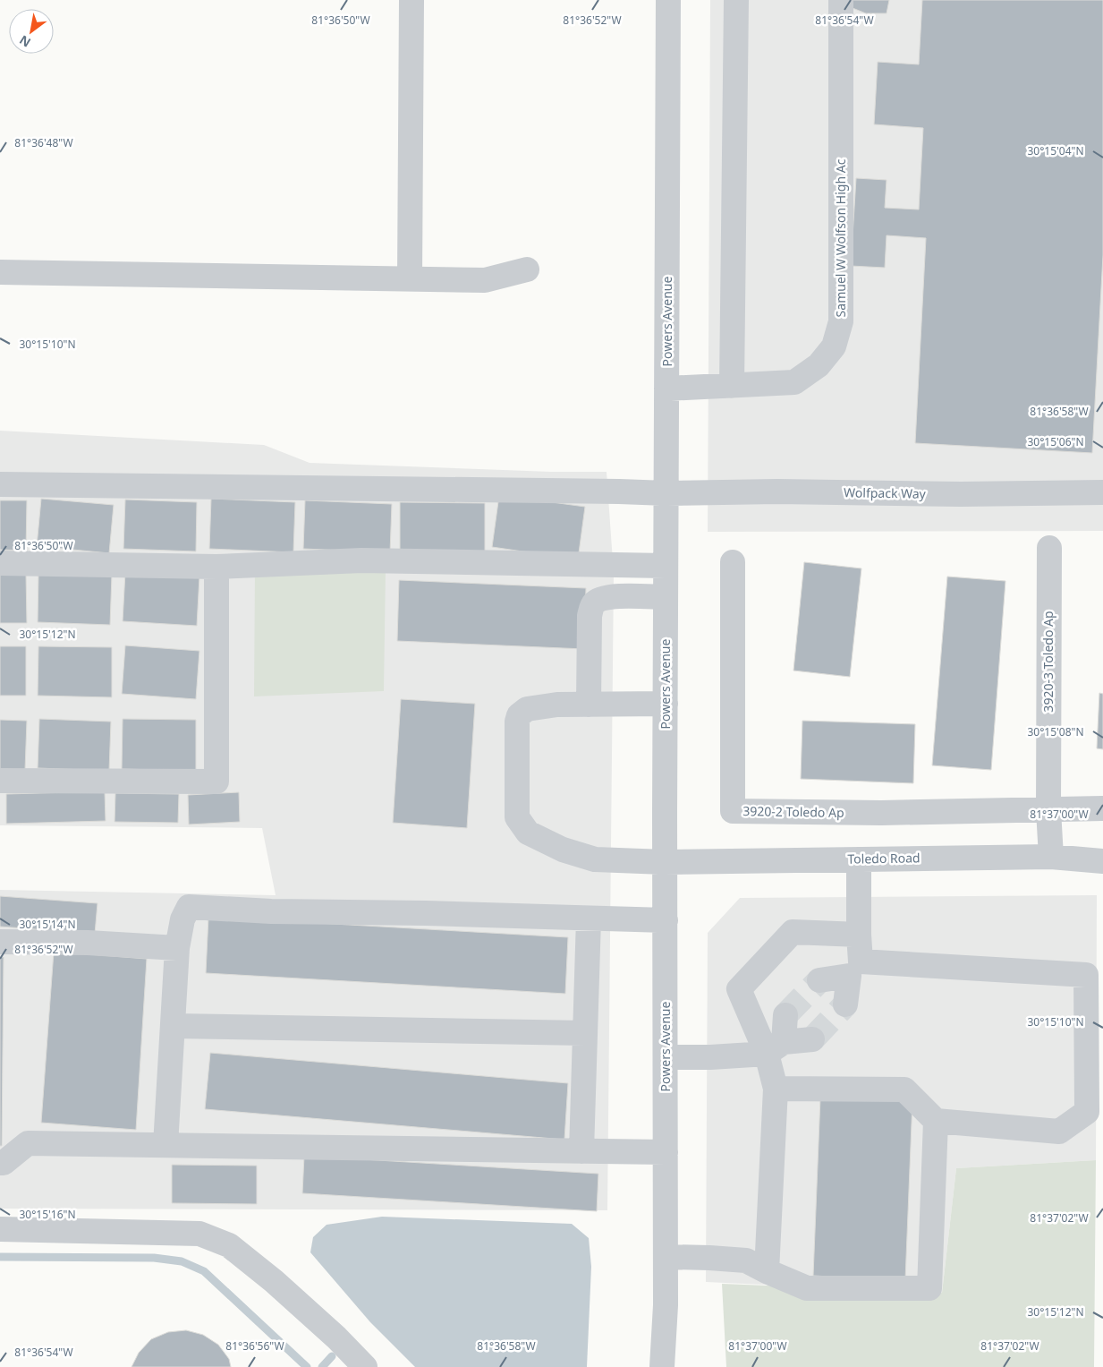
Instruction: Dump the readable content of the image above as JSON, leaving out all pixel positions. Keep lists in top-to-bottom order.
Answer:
{
  "streets": {
    "street": [
      "Samuel W Wolfson High Ac",
      "Powers Avenue",
      "Wolfpack Way",
      "3920-3 Toledo Ap",
      "3920-2 Toledo Ap",
      "Toledo Road"
    ]
  },
  "crossings": [
    ["Samuel W Wolfson High Ac", "Powers Avenue"],
    ["Powers Avenue", "Wolfpack Way"],
    ["Powers Avenue", "Toledo Road"],
    ["3920-3 Toledo Ap", "3920-2 Toledo Ap"],
    ["3920-3 Toledo Ap", "Toledo Road"]
  ],
  "north": "bottom left",
  "coordinates": [
    "81°36'50\"W",
    "81°36'52\"W",
    "81°36'54\"W",
    "81°36'48\"W",
    "30°15'04\"N",
    "30°15'10\"N",
    "81°36'58\"W",
    "30°15'06\"N",
    "30°15'12\"N",
    "30°15'08\"N",
    "81°37'00\"W",
    "30°15'14\"N",
    "30°15'16\"N",
    "81°37'02\"W",
    "81°36'56\"W"
  ]
}
